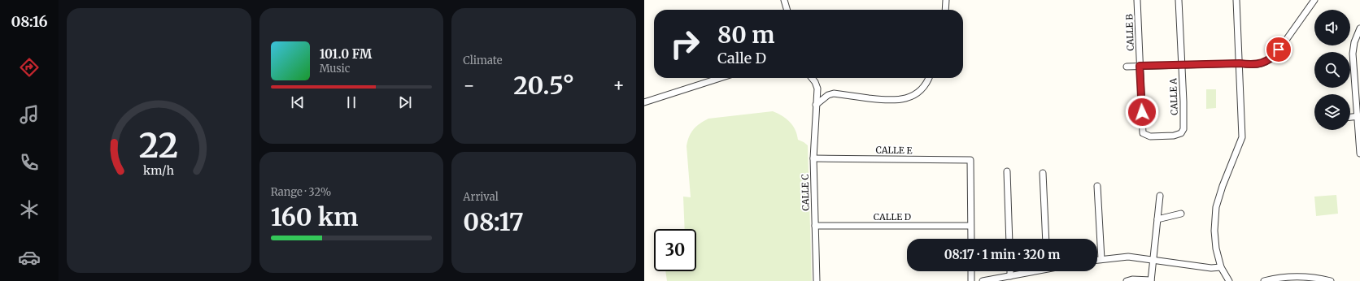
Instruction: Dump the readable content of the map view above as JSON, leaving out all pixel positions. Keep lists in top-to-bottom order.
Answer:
{
  "streets": {
    "street": [
      "CALLE B",
      "CALLE A",
      "CALLE E",
      "CALLE C",
      "CALLE D"
    ]
  },
  "crossings": [
    ["CALLE B", "CALLE A"],
    ["CALLE E", "CALLE C"],
    ["CALLE E", "CALLE D"],
    ["CALLE C", "CALLE D"]
  ],
  "page": {
    "tabs": "08:16",
    "tile": [
      "Climate",
      ["Range · 32%", "160 km"],
      ["Arrival", "08:17"]
    ],
    "turn": ["80 m", "Calle D"],
    "song": ["101.0 FM", "Music"],
    "heat": ["−", "20.5°", "+"],
    "limit": "30",
    "trip": "08:17 · 1 min · 320 m",
    "gauge": ["22", "km/h"]
  }
}
